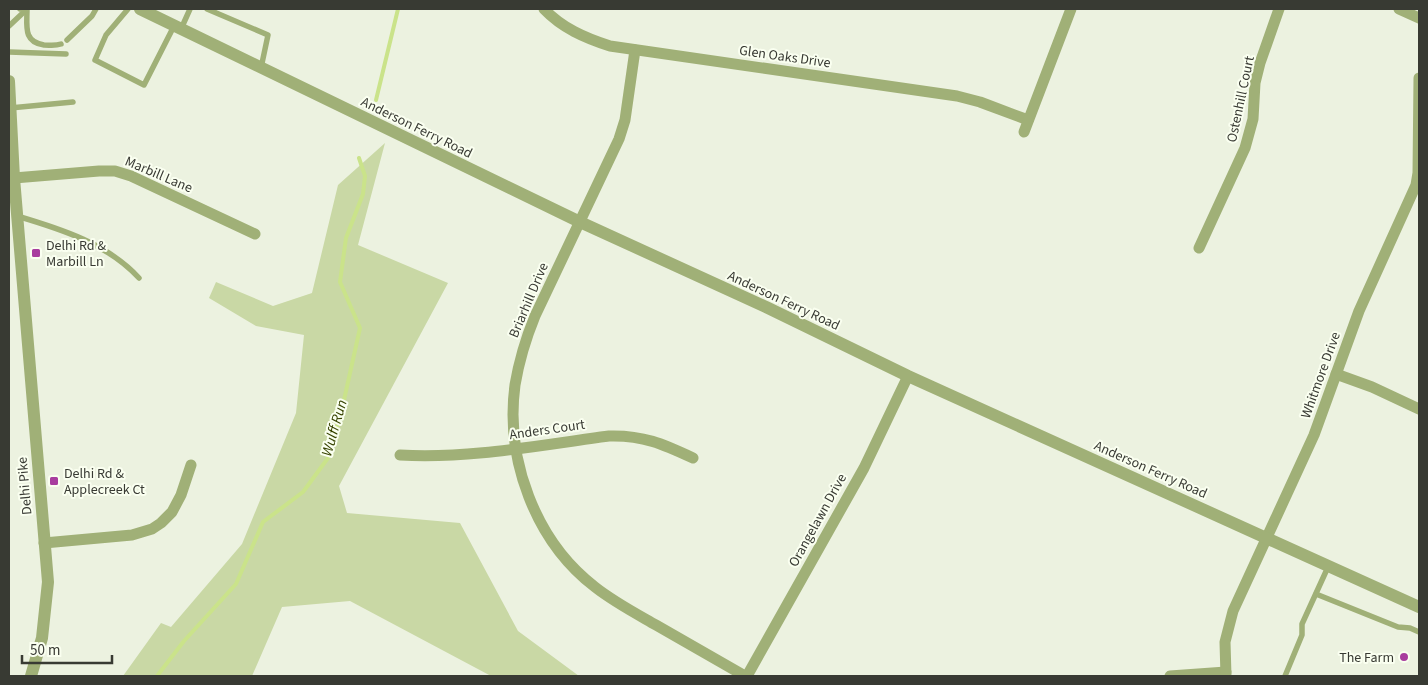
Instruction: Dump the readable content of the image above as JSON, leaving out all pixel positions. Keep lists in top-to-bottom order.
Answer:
{
  "streets": {
    "street": [
      "Glen Oaks Drive",
      "Ostenhill Court",
      "Anderson Ferry Road",
      "Marbill Lane",
      "Briarhill Drive",
      "Whitmore Drive",
      "Anders Court",
      "Delhi Pike",
      "Orangelawn Drive"
    ]
  },
  "crossings": [
    ["Glen Oaks Drive", "Briarhill Drive"],
    ["Anderson Ferry Road", "Briarhill Drive"],
    ["Anderson Ferry Road", "Whitmore Drive"],
    ["Anderson Ferry Road", "Orangelawn Drive"],
    ["Marbill Lane", "Delhi Pike"],
    ["Briarhill Drive", "Anders Court"],
    ["Briarhill Drive", "Orangelawn Drive"]
  ],
  "water": ["Wulff Run"],
  "places": {
    "transit": ["Delhi Rd & Marbill Ln", "Delhi Rd & Applecreek Ct"],
    "other": ["The Farm"]
  },
  "scale_bar": "50 m"
}
